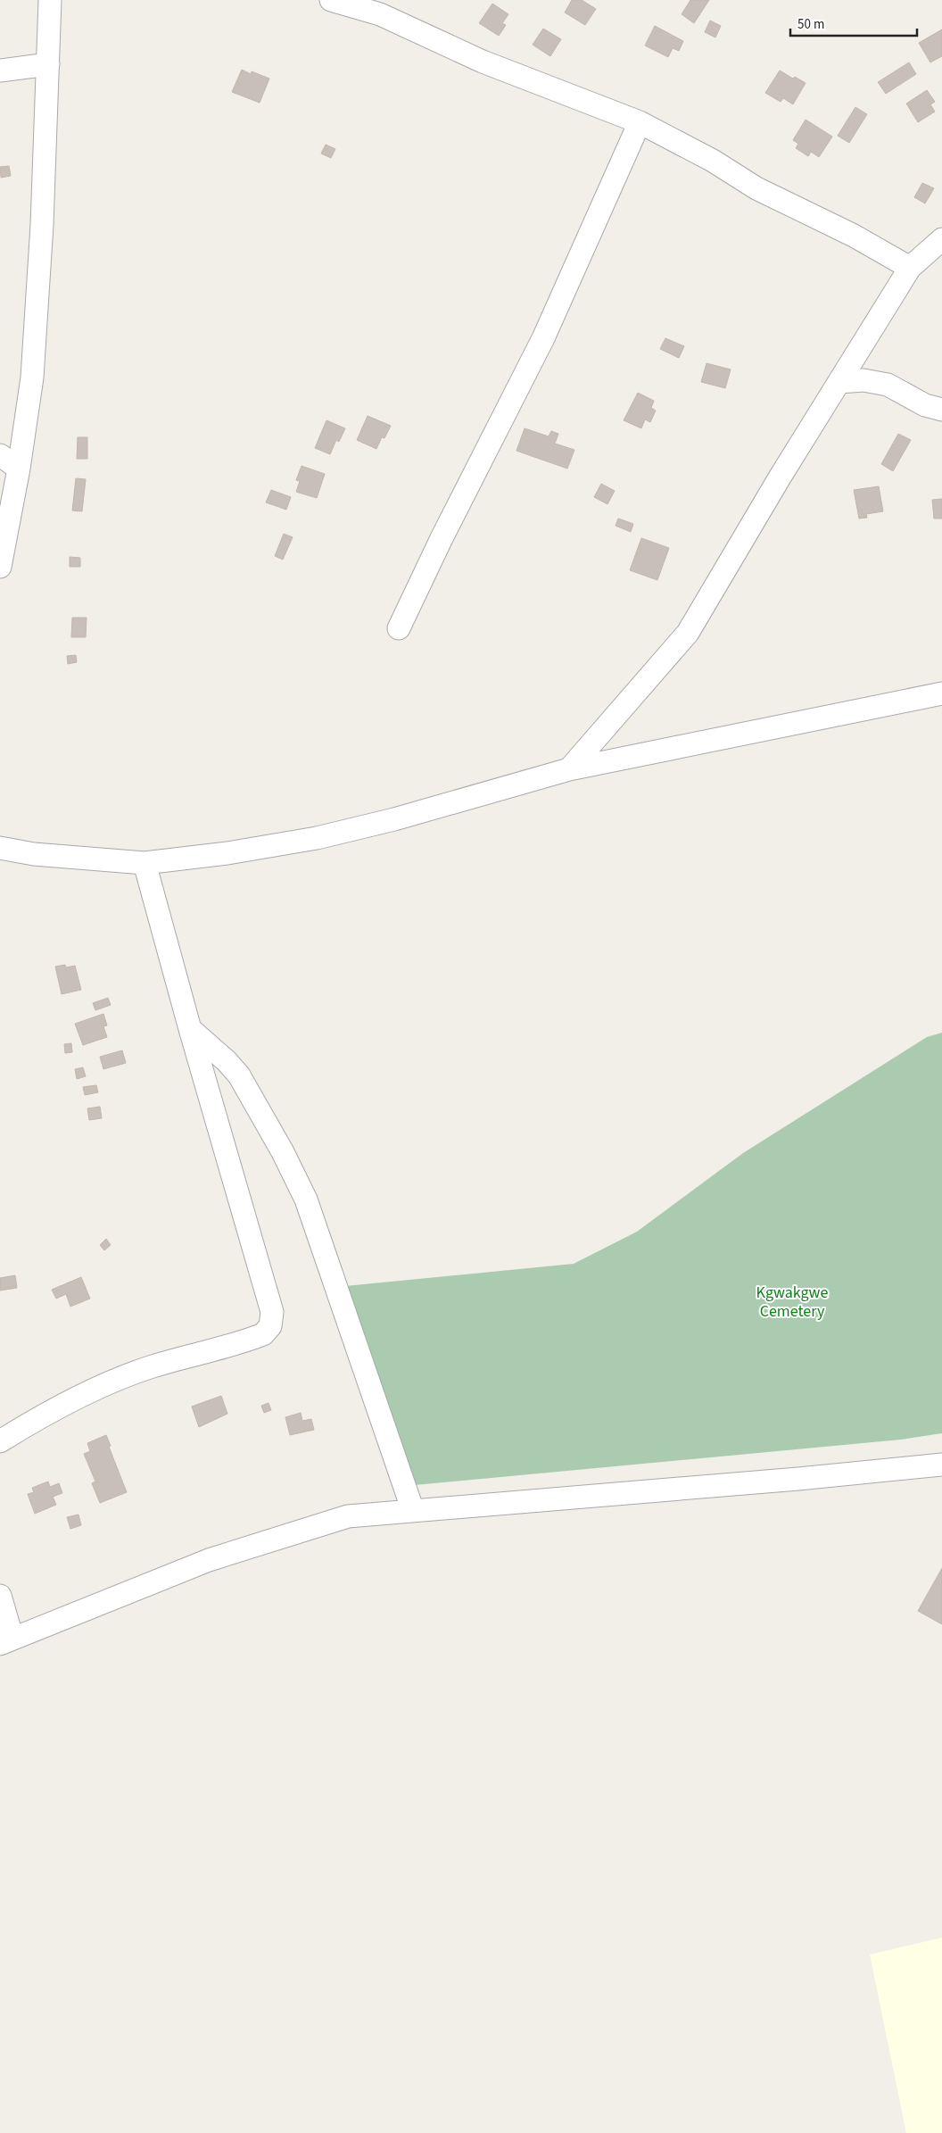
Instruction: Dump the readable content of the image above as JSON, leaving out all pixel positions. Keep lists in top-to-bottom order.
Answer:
{
  "parks": ["Kgwakgwe Cemetery"],
  "scale_bar": "50 m"
}
